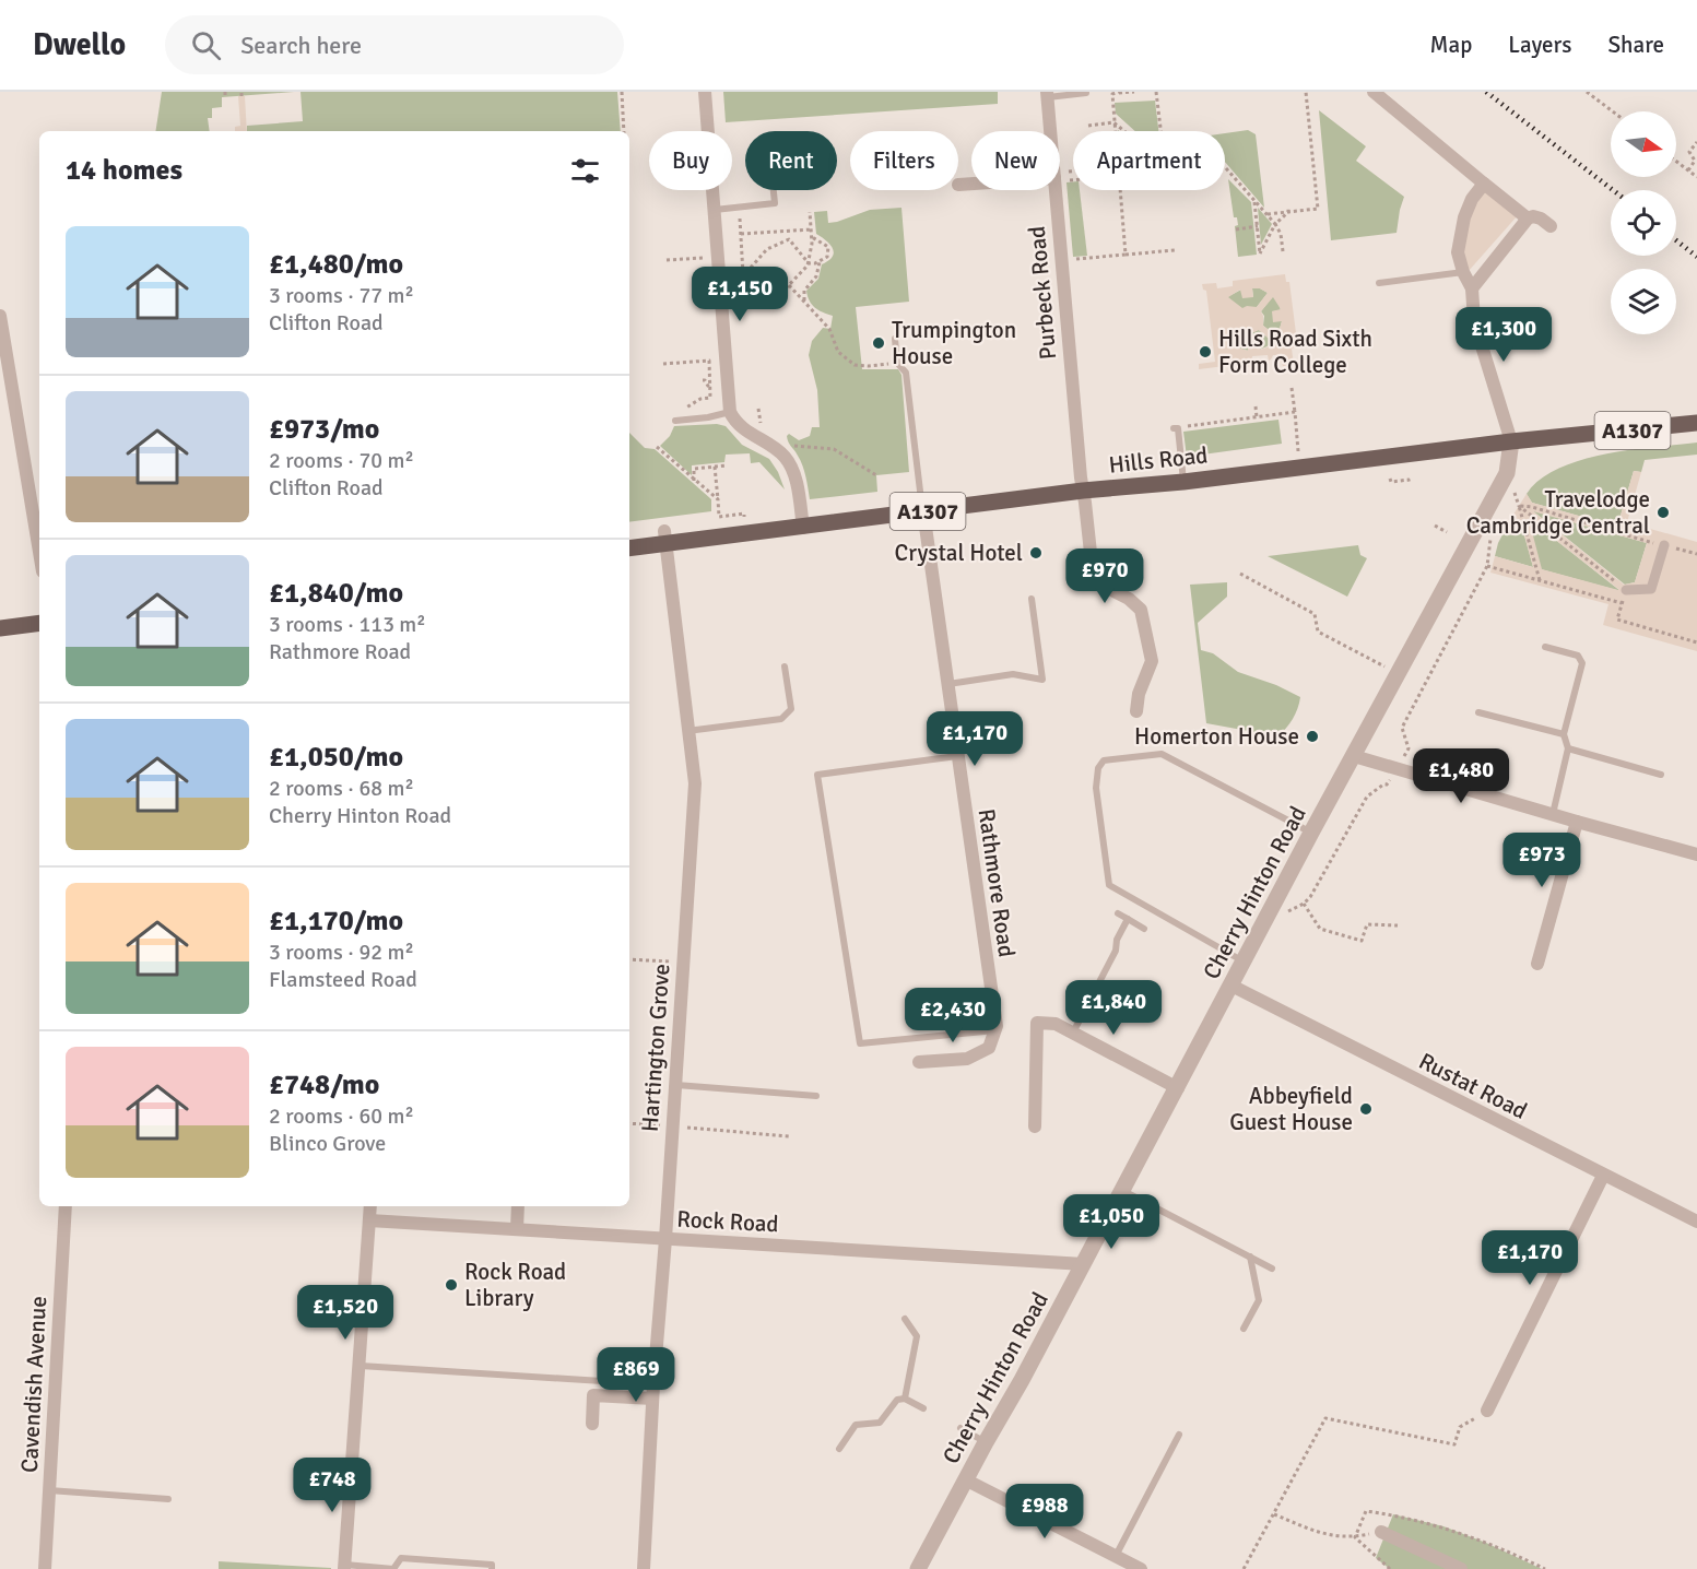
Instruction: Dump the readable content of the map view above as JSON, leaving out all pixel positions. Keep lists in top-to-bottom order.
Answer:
{
  "streets": {
    "main road": ["A1307", "Hills Road"],
    "street": [
      "Purbeck Road",
      "Rathmore Road",
      "Cherry Hinton Road",
      "Hartington Grove",
      "Rustat Road",
      "Rock Road",
      "Cavendish Avenue"
    ]
  },
  "crossings": [
    ["Purbeck Road", "Hills Road"],
    ["Hills Road", "Rathmore Road"],
    ["Hills Road", "Cherry Hinton Road"],
    ["Hills Road", "Hartington Grove"],
    ["Cherry Hinton Road", "Rustat Road"],
    ["Cherry Hinton Road", "Rock Road"],
    ["Hartington Grove", "Rock Road"]
  ],
  "places": [
    "Trumpington House",
    "Hills Road Sixth Form College",
    "Travelodge Cambridge Central",
    "Crystal Hotel",
    "Homerton House",
    "Abbeyfield Guest House",
    "Rock Road Library"
  ],
  "north": "right",
  "page": {
    "header": "Dwello",
    "search": "Search here",
    "nav": ["Map", "Layers", "Share"],
    "chip": [
      "Buy",
      "Rent",
      "Filters",
      "New",
      "Apartment"
    ],
    "heading": "14 homes",
    "list": [
      {
        "name": "£1,480/mo",
        "note": "3 rooms · 77 m² · Clifton Road"
      },
      {
        "name": "£973/mo",
        "note": "2 rooms · 70 m² · Clifton Road"
      },
      {
        "name": "£1,840/mo",
        "note": "3 rooms · 113 m² · Rathmore Road"
      },
      {
        "name": "£1,050/mo",
        "note": "2 rooms · 68 m² · Cherry Hinton Road"
      },
      {
        "name": "£1,170/mo",
        "note": "3 rooms · 92 m² · Flamsteed Road"
      },
      {
        "name": "£748/mo",
        "note": "2 rooms · 60 m² · Blinco Grove"
      }
    ],
    "price": [
      "£1,150",
      "£1,300",
      "£970",
      "£1,170",
      "£1,480",
      "£973",
      "£1,840",
      "£2,430",
      "£1,050",
      "£1,170",
      "£1,520",
      "£869",
      "£748",
      "£988"
    ]
  }
}
